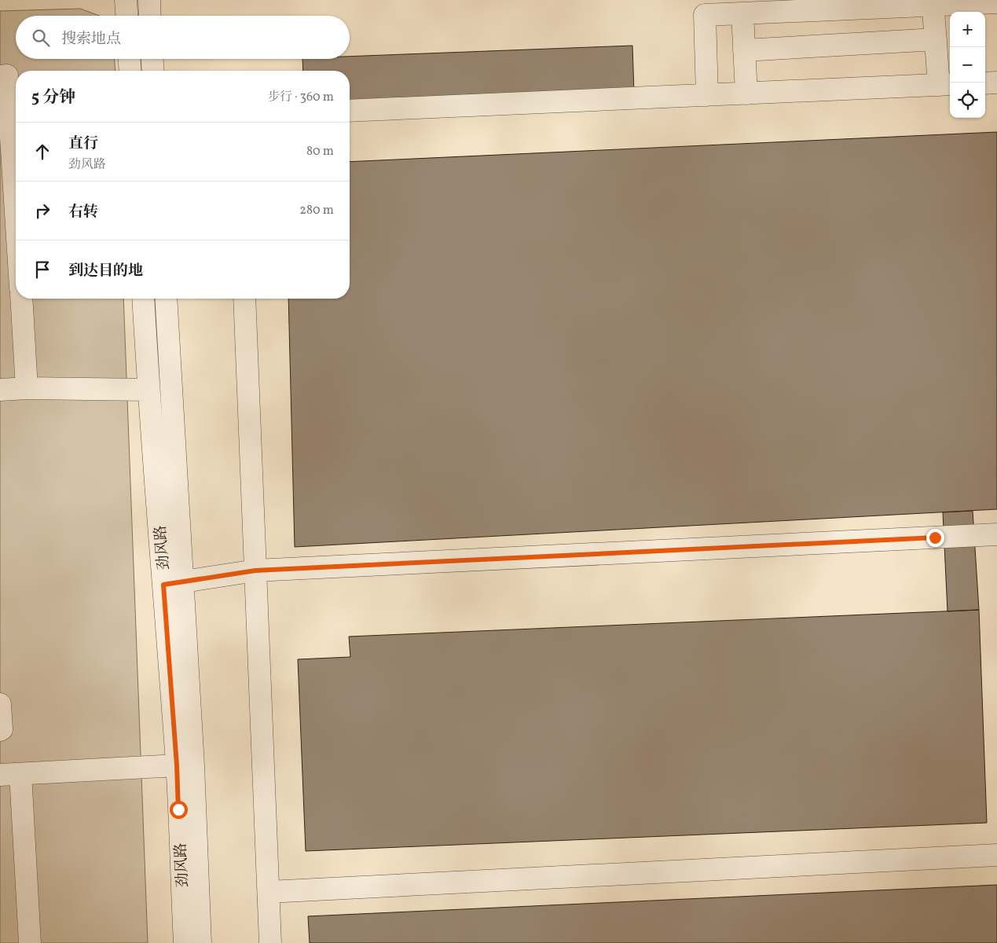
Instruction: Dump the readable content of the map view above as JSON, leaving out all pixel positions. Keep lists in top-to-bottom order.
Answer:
{
  "streets": {
    "street": ["劲风路"]
  },
  "page": {
    "map_buttons": ["+", "−"],
    "search": "搜索地点",
    "heading": ["5 分钟", "步行 · 360 m"],
    "list": [
      ["直行", "劲风路", "80 m"],
      ["右转", "280 m"],
      "到达目的地"
    ]
  }
}
